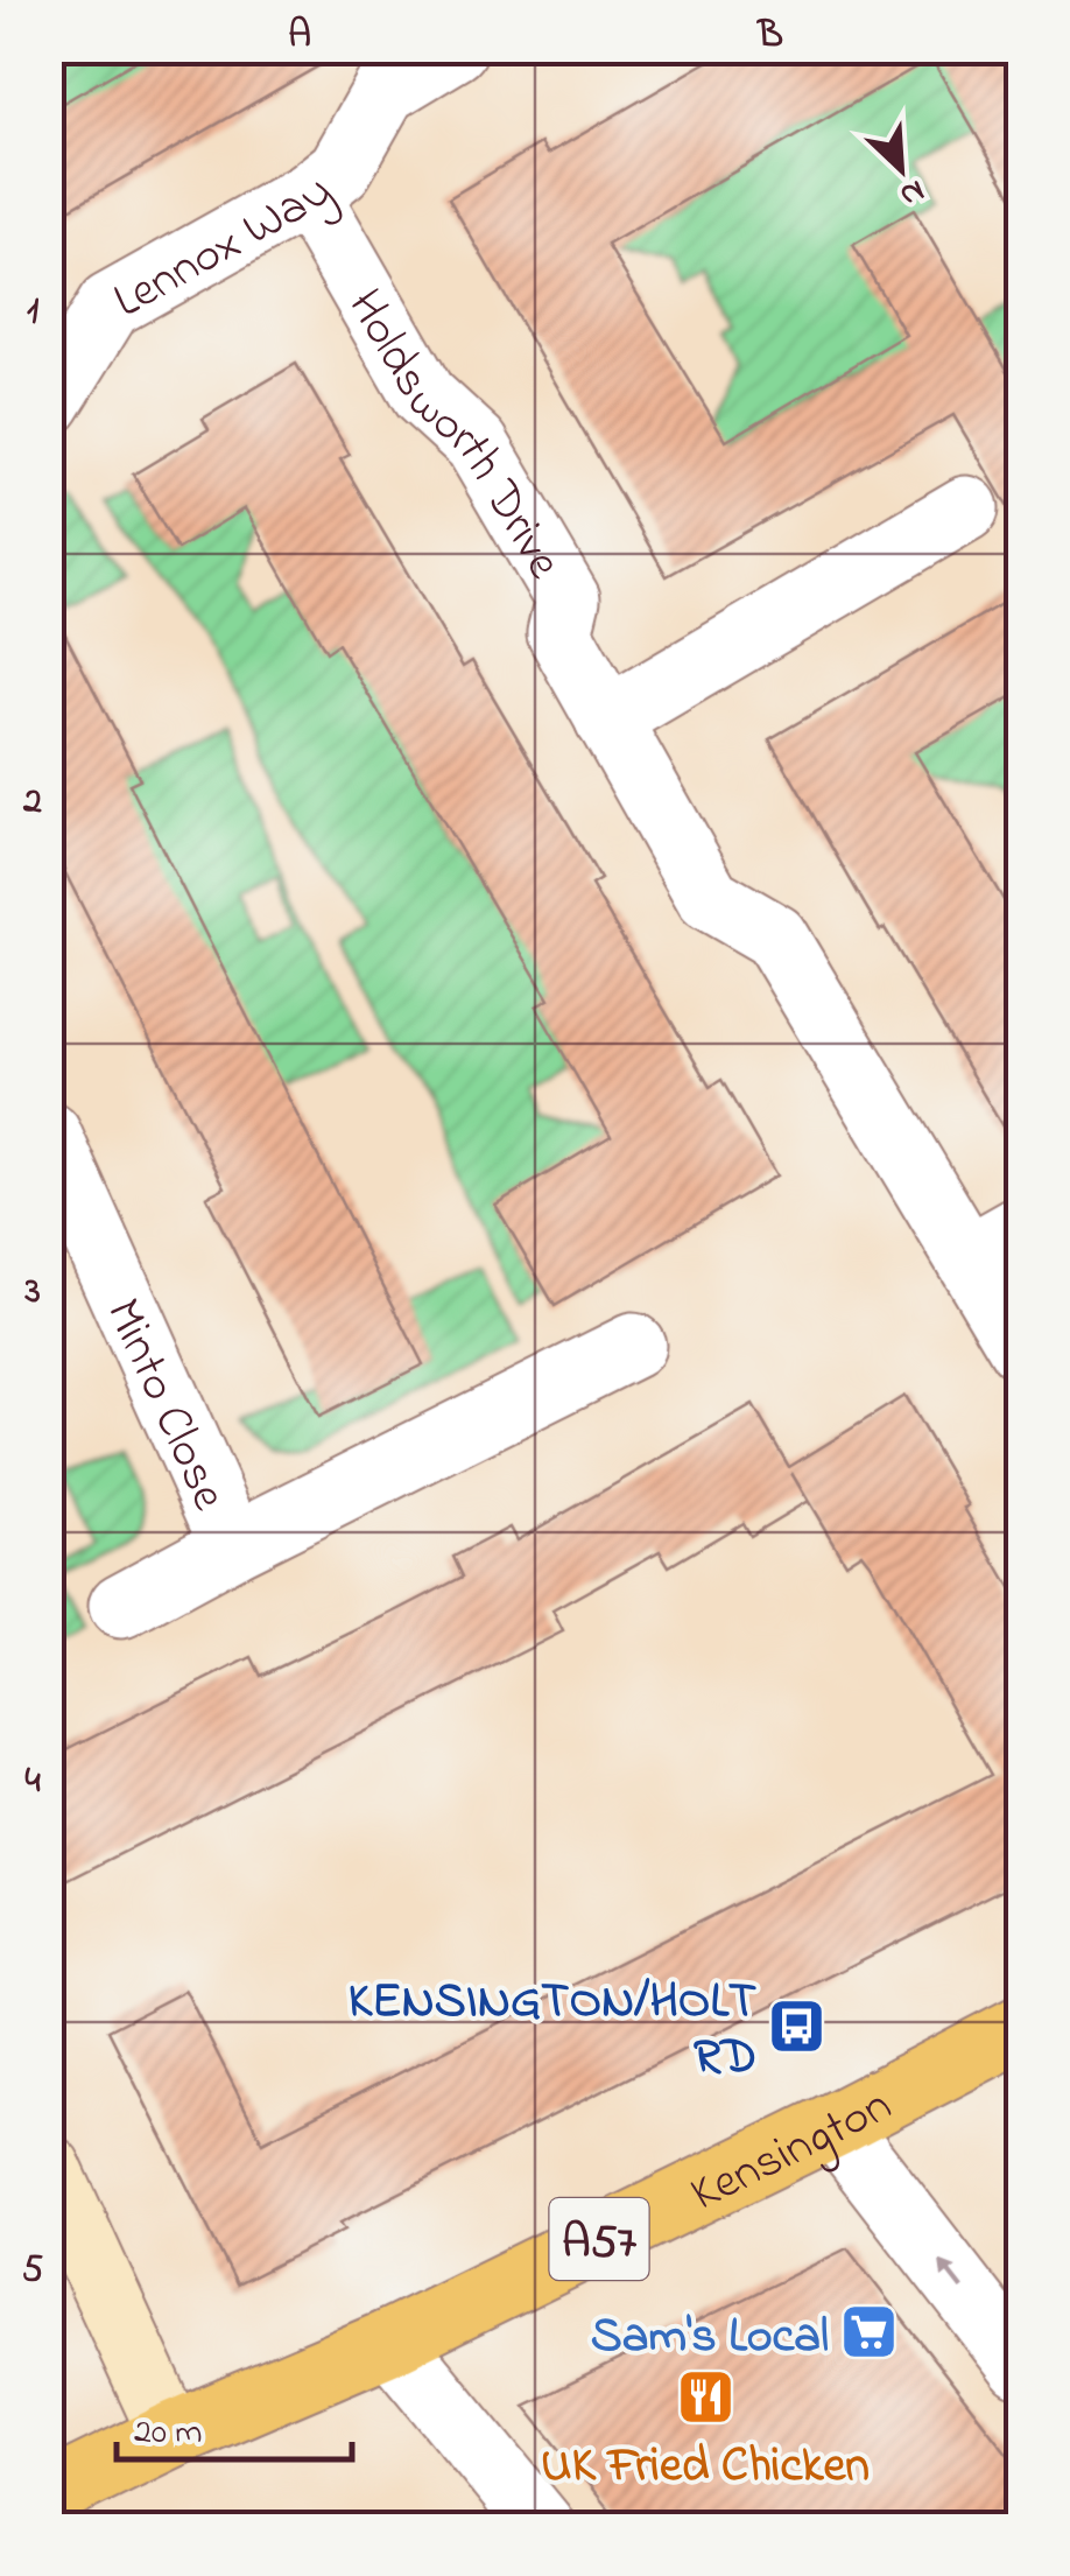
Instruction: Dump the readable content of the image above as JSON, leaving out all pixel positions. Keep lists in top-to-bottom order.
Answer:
{
  "streets": {
    "main road": ["Kensington", "A57"],
    "street": ["Lennox Way", "Holdsworth Drive", "Minto Close"]
  },
  "crossings": [
    ["Lennox Way", "Holdsworth Drive"]
  ],
  "places": {
    "bus stop": ["KENSINGTON/HOLT RD"],
    "supermarket": ["Sam's Local"],
    "restaurant": ["UK Fried Chicken"]
  },
  "scale_bar": "20 m",
  "north": "bottom right",
  "grid": {
    "columns": ["A", "B"],
    "rows": [
      "1",
      "2",
      "3",
      "4",
      "5"
    ]
  }
}
